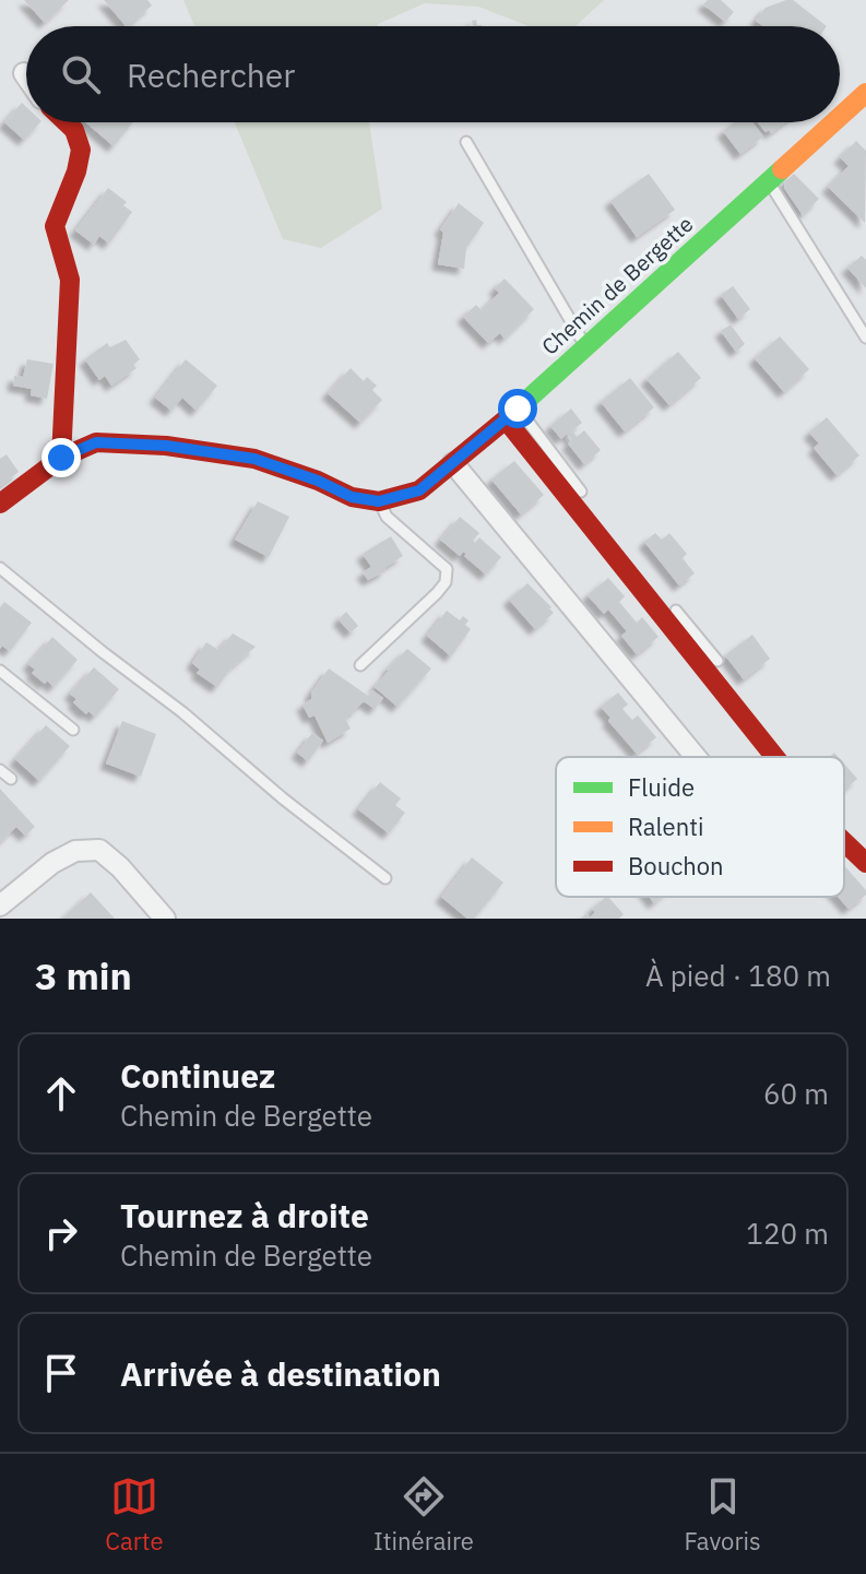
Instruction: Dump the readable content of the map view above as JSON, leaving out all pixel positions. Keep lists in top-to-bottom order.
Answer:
{
  "streets": {
    "street": ["Chemin de Bergette"]
  },
  "legend": ["Fluide", "Ralenti", "Bouchon"],
  "page": {
    "search": "Rechercher",
    "heading": ["3 min", "À pied · 180 m"],
    "list": [
      ["Continuez", "Chemin de Bergette", "60 m"],
      ["Tournez à droite", "Chemin de Bergette", "120 m"],
      "Arrivée à destination"
    ],
    "nav": ["Carte", "Itinéraire", "Favoris"]
  }
}
